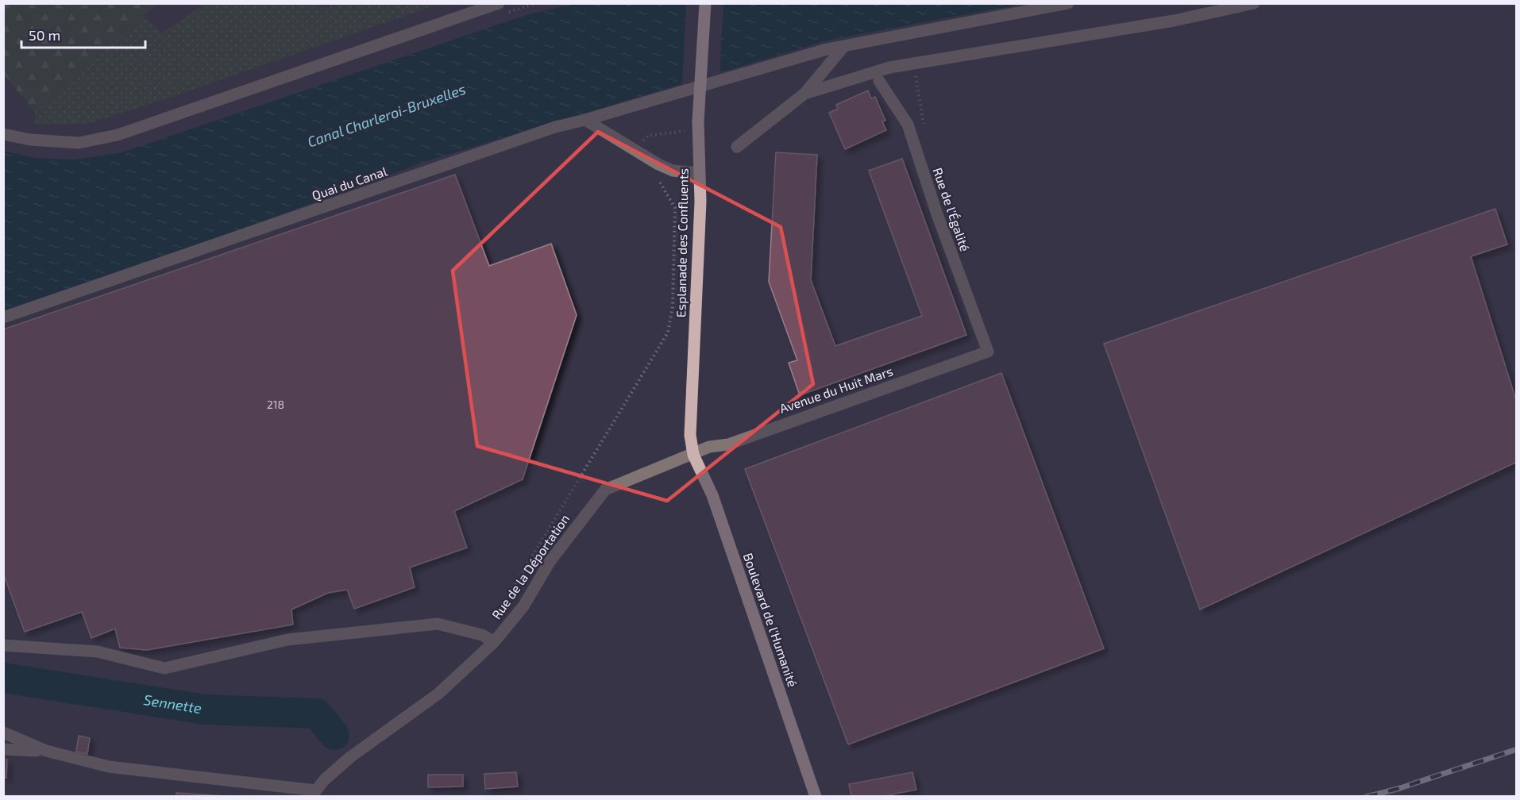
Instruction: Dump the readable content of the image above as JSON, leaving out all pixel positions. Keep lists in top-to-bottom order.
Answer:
{
  "streets": {
    "main road": ["Esplanade des Confluents", "Boulevard de l'Humanité"],
    "street": [
      "Quai du Canal",
      "Rue de l'Égalité",
      "Avenue du Huit Mars",
      "Rue de la Déportation"
    ]
  },
  "crossings": [
    ["Rue de l'Égalité", "Avenue du Huit Mars"],
    ["Esplanade des Confluents", "Avenue du Huit Mars"],
    ["Esplanade des Confluents", "Rue de la Déportation"],
    ["Esplanade des Confluents", "Boulevard de l'Humanité"],
    ["Avenue du Huit Mars", "Rue de la Déportation"],
    ["Avenue du Huit Mars", "Boulevard de l'Humanité"],
    ["Rue de la Déportation", "Boulevard de l'Humanité"]
  ],
  "water": ["Canal Charleroi-Bruxelles", "Sennette"],
  "house_numbers": ["218"],
  "scale_bar": "50 m"
}
